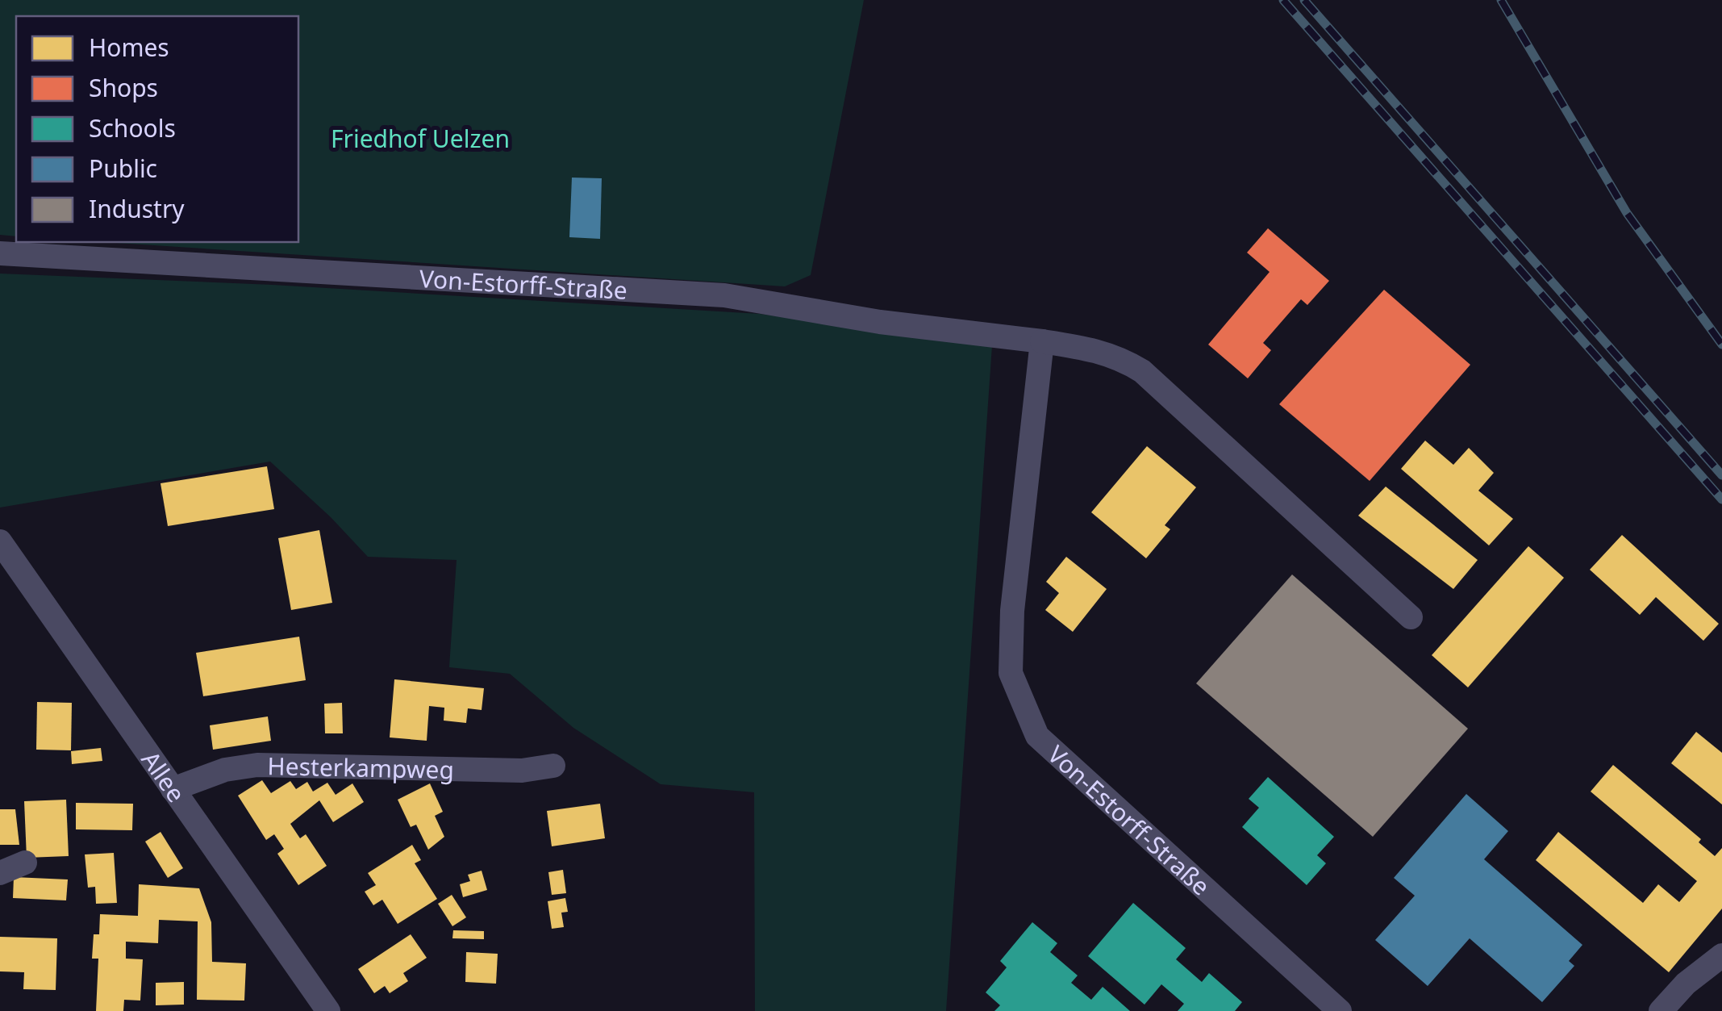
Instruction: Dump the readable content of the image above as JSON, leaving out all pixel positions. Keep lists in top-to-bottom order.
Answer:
{
  "streets": {
    "street": ["Von-Estorff-Straße", "Hesterkampweg", "Allee"]
  },
  "crossings": [
    ["Hesterkampweg", "Allee"]
  ],
  "parks": ["Friedhof Uelzen"],
  "legend": [
    "Homes",
    "Shops",
    "Schools",
    "Public",
    "Industry"
  ]
}
